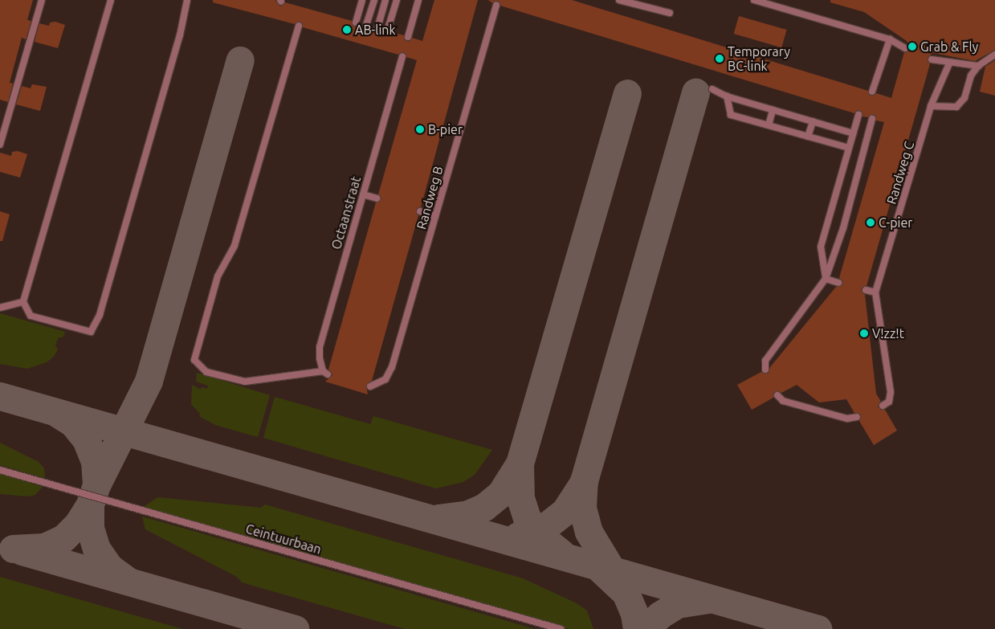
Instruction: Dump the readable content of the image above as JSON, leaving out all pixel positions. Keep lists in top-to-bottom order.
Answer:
{
  "streets": {
    "lane": [
      "Randweg C",
      "Randweg B",
      "Octaanstraat",
      "Ceintuurbaan"
    ]
  },
  "places": [
    "AB-link",
    "Grab & Fly",
    "Temporary BC-link",
    "B-pier",
    "C-pier",
    "V!zz!t"
  ]
}
